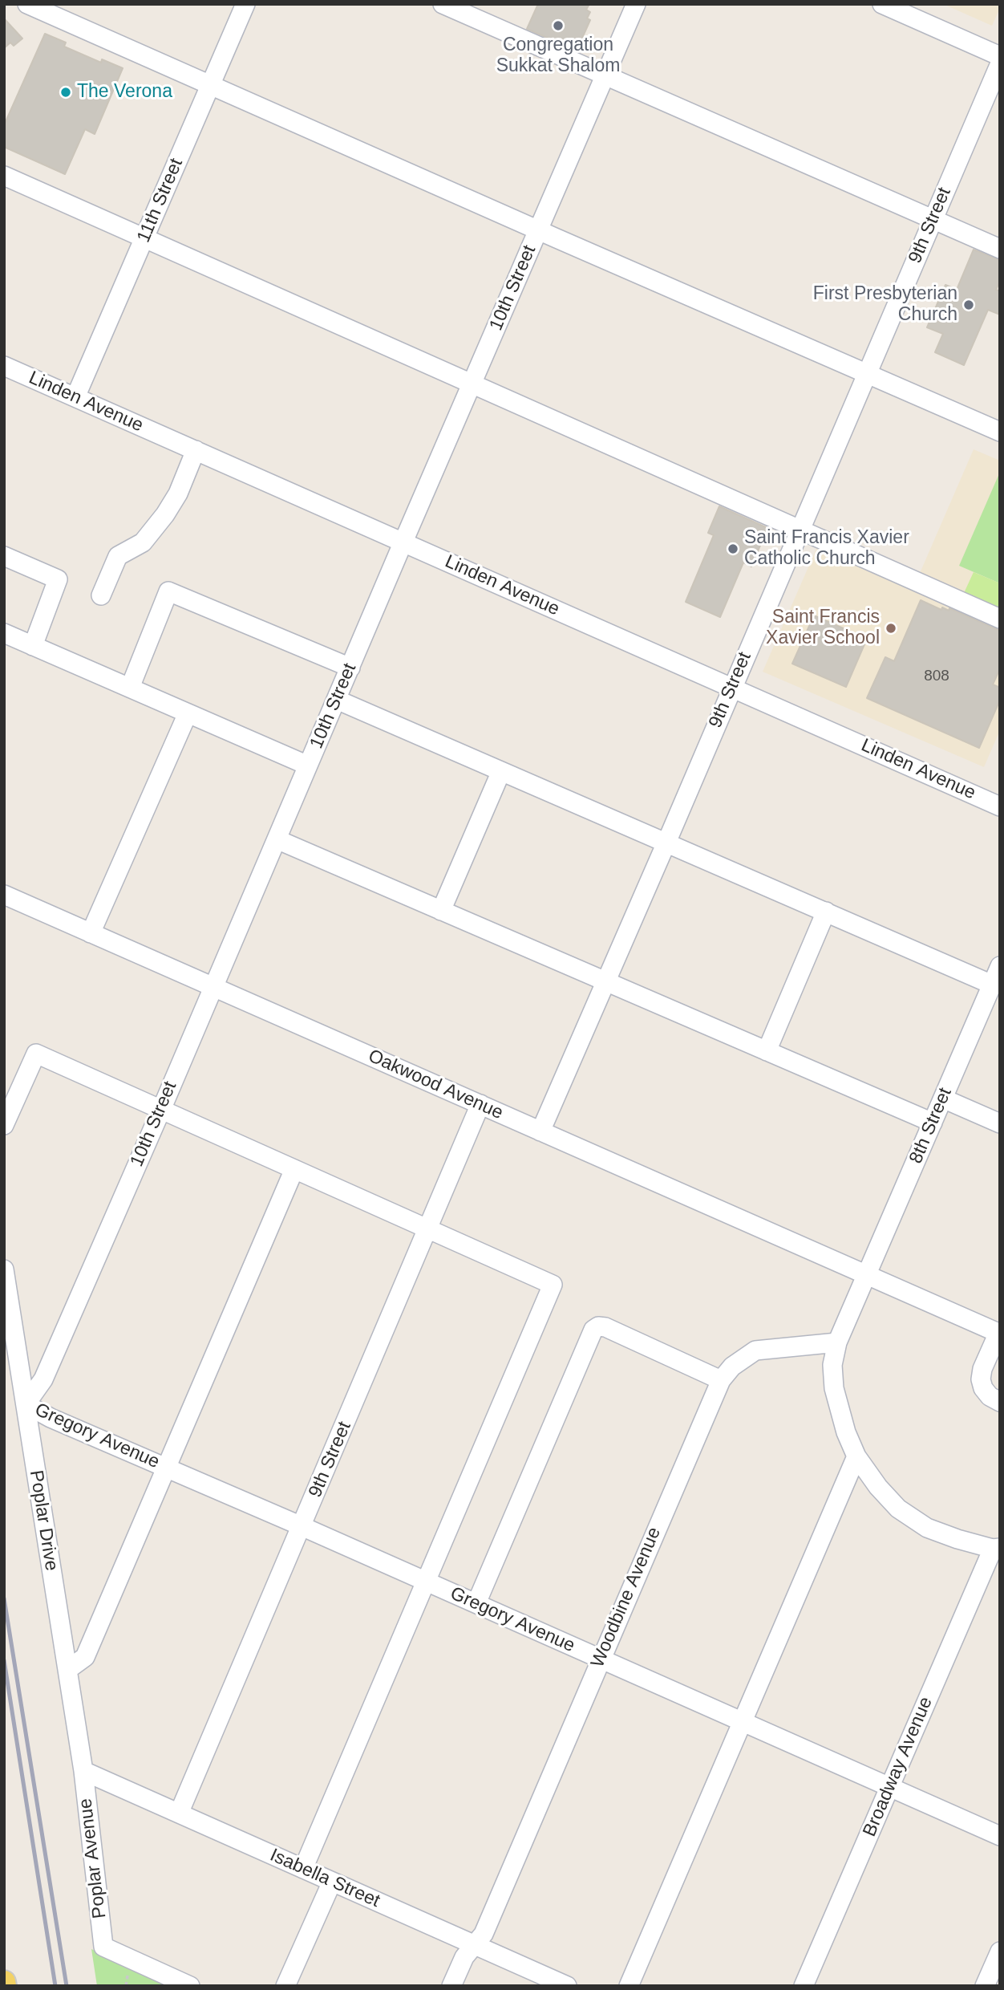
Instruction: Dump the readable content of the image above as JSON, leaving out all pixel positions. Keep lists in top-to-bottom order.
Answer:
{
  "streets": {
    "street": [
      "11th Street",
      "9th Street",
      "10th Street",
      "Linden Avenue",
      "Oakwood Avenue",
      "8th Street",
      "Gregory Avenue",
      "Poplar Drive",
      "Woodbine Avenue",
      "Broadway Avenue",
      "Poplar Avenue",
      "Isabella Street"
    ]
  },
  "crossings": [
    ["11th Street", "Linden Avenue"],
    ["9th Street", "Linden Avenue"],
    ["9th Street", "Oakwood Avenue"],
    ["9th Street", "Gregory Avenue"],
    ["9th Street", "Isabella Street"],
    ["10th Street", "Linden Avenue"],
    ["10th Street", "Oakwood Avenue"],
    ["10th Street", "Gregory Avenue"],
    ["10th Street", "Poplar Drive"],
    ["Oakwood Avenue", "8th Street"],
    ["8th Street", "Woodbine Avenue"],
    ["8th Street", "Broadway Avenue"],
    ["Gregory Avenue", "Poplar Drive"],
    ["Gregory Avenue", "Woodbine Avenue"],
    ["Gregory Avenue", "Broadway Avenue"],
    ["Poplar Drive", "Poplar Avenue"],
    ["Poplar Drive", "Isabella Street"],
    ["Woodbine Avenue", "Isabella Street"],
    ["Poplar Avenue", "Isabella Street"]
  ],
  "places": [
    "Congregation Sukkat Shalom",
    "The Verona",
    "First Presbyterian Church",
    "Saint Francis Xavier Catholic Church",
    "Saint Francis Xavier School"
  ],
  "house_numbers": ["808"]
}
